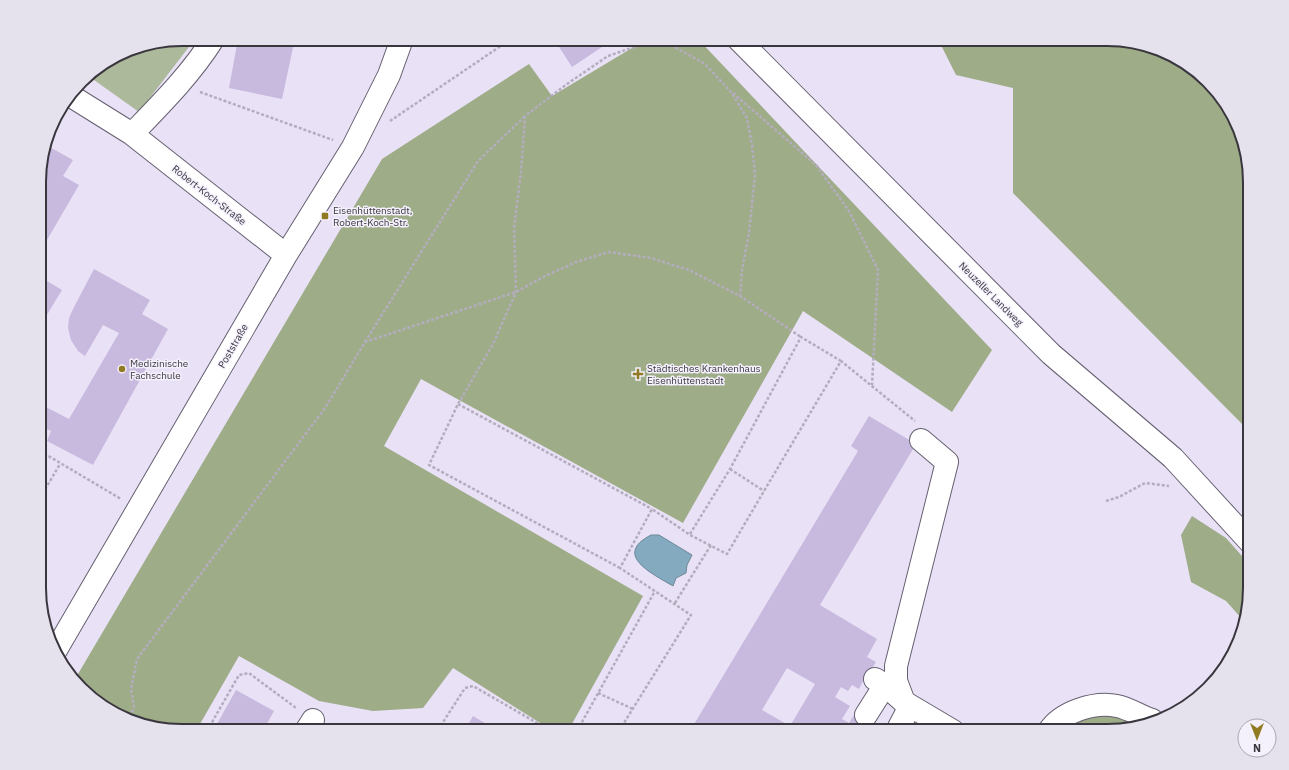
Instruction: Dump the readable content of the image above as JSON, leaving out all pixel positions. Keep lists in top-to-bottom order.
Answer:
{
  "streets": {
    "street": ["Robert-Koch-Straße", "Neuzeller Landweg", "Poststraße"]
  },
  "crossings": [
    ["Robert-Koch-Straße", "Poststraße"]
  ],
  "places": {
    "transit": ["Eisenhüttenstadt, Robert-Koch-Str."],
    "other": ["Medizinische Fachschule"],
    "health": ["Städtisches Krankenhaus Eisenhüttenstadt"]
  },
  "north": "bottom"
}
